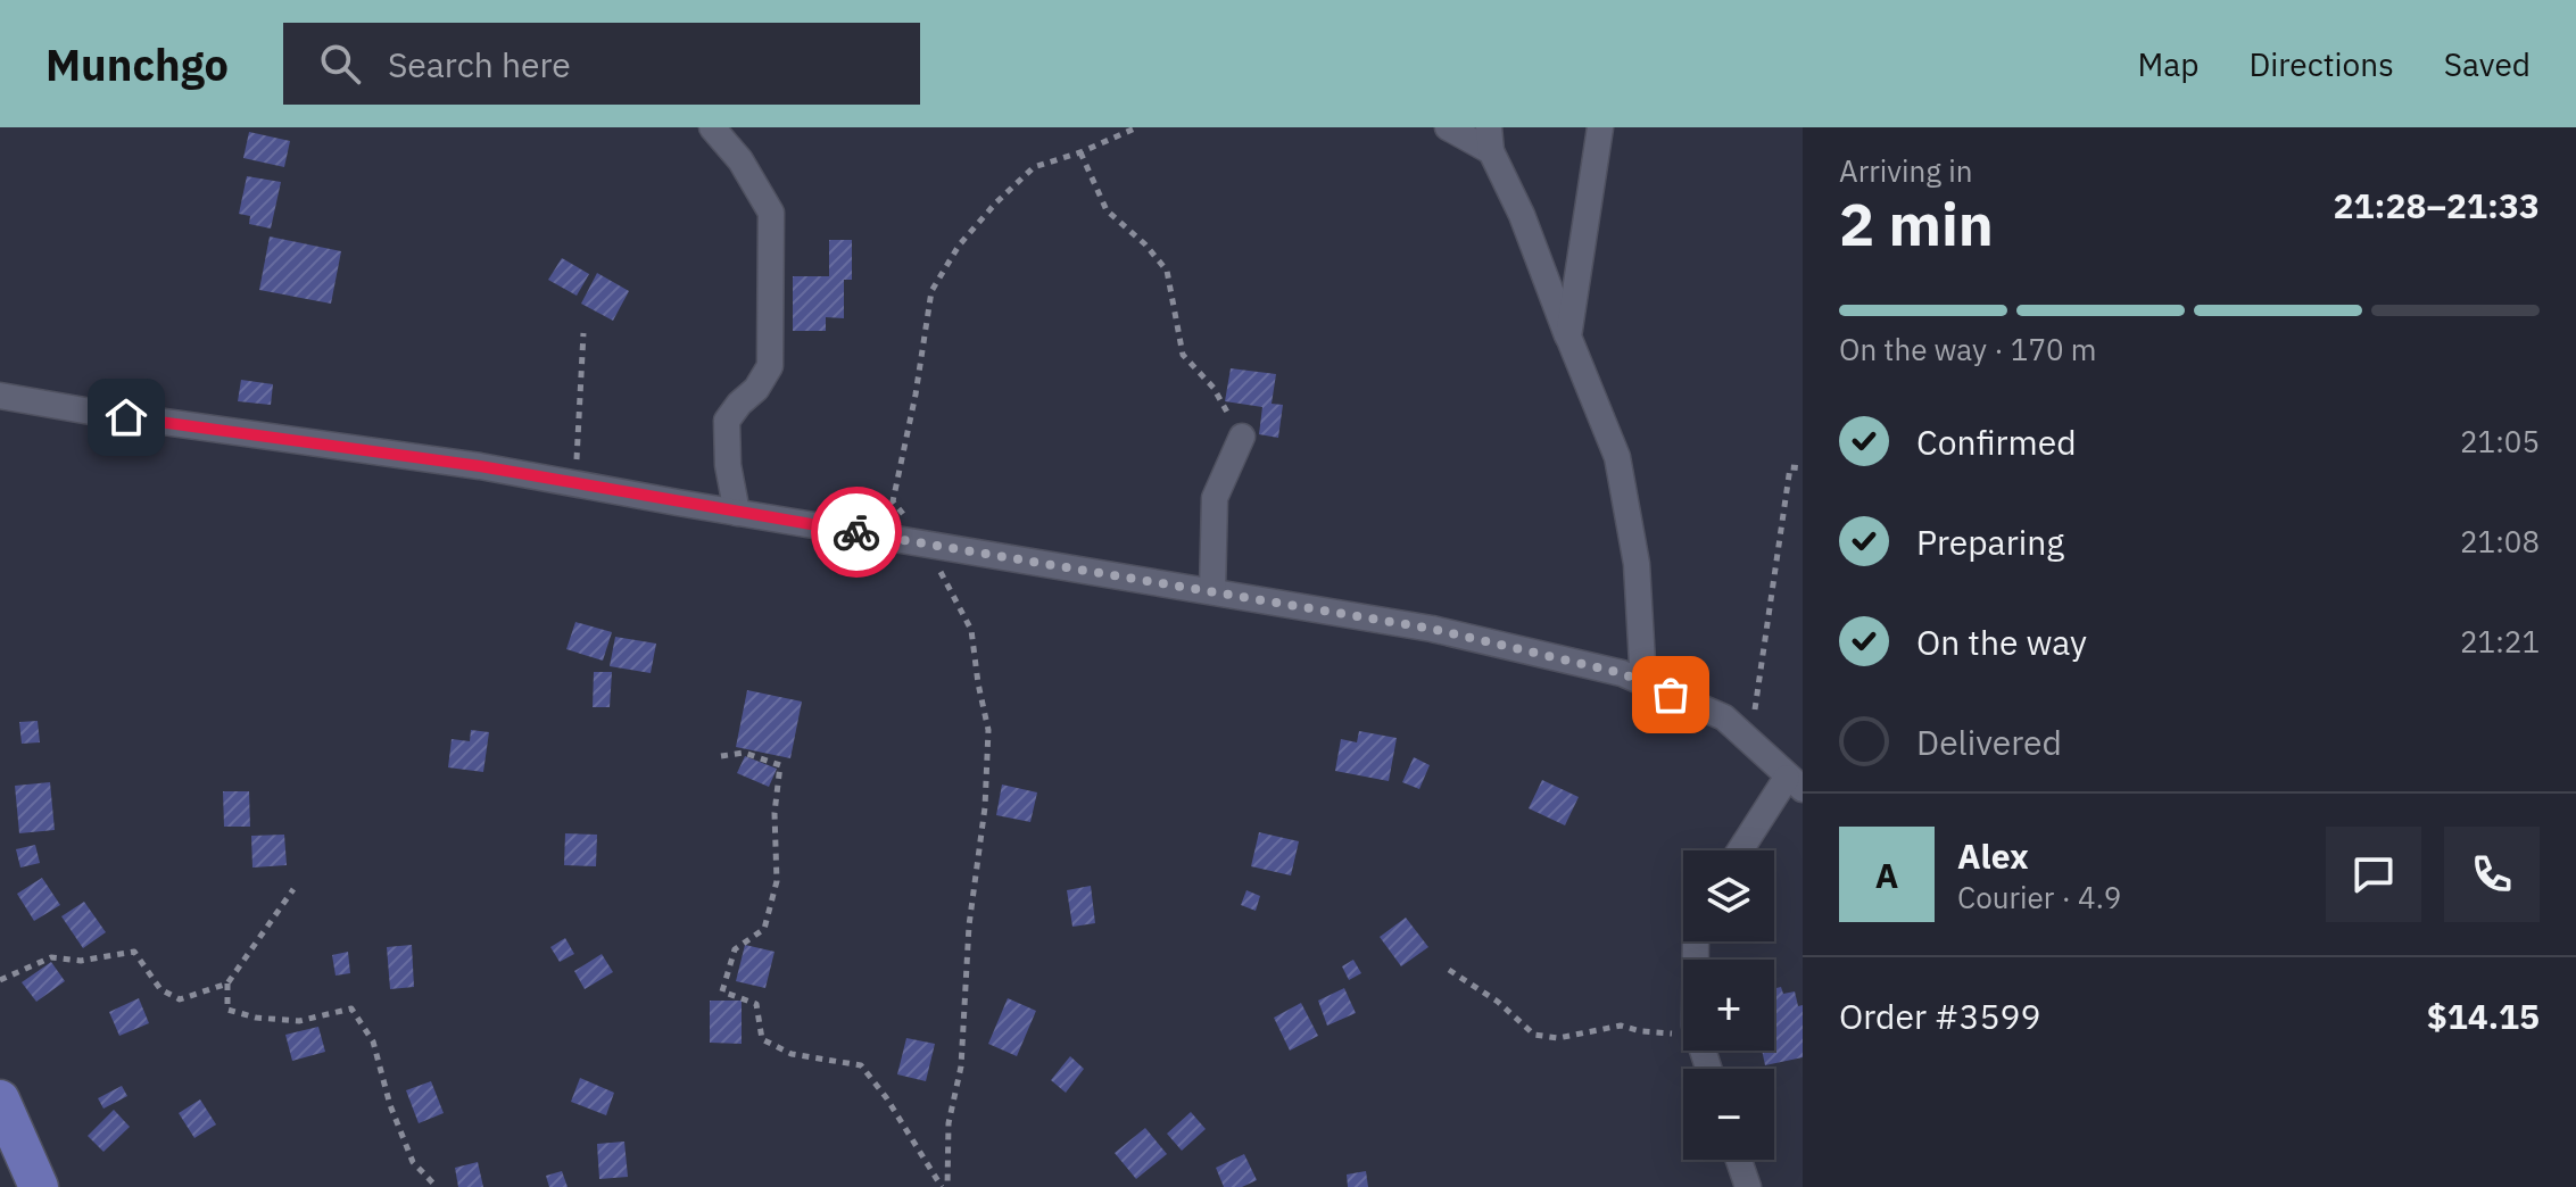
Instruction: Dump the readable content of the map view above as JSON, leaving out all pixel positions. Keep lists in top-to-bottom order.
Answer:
{
  "page": {
    "header": "Munchgo",
    "search": "Search here",
    "nav": ["Map", "Directions", "Saved"],
    "heading": ["2 min", "Arriving in", "21:28–21:33"],
    "panel": [
      "Alex",
      "Courier · 4.9",
      "Order #3599",
      "$14.15"
    ],
    "bar": "On the way · 170 m",
    "list": [
      ["Confirmed", "21:05"],
      ["Preparing", "21:08"],
      ["On the way", "21:21"],
      "Delivered"
    ],
    "round": "A",
    "map_buttons": ["+", "−"]
  }
}
